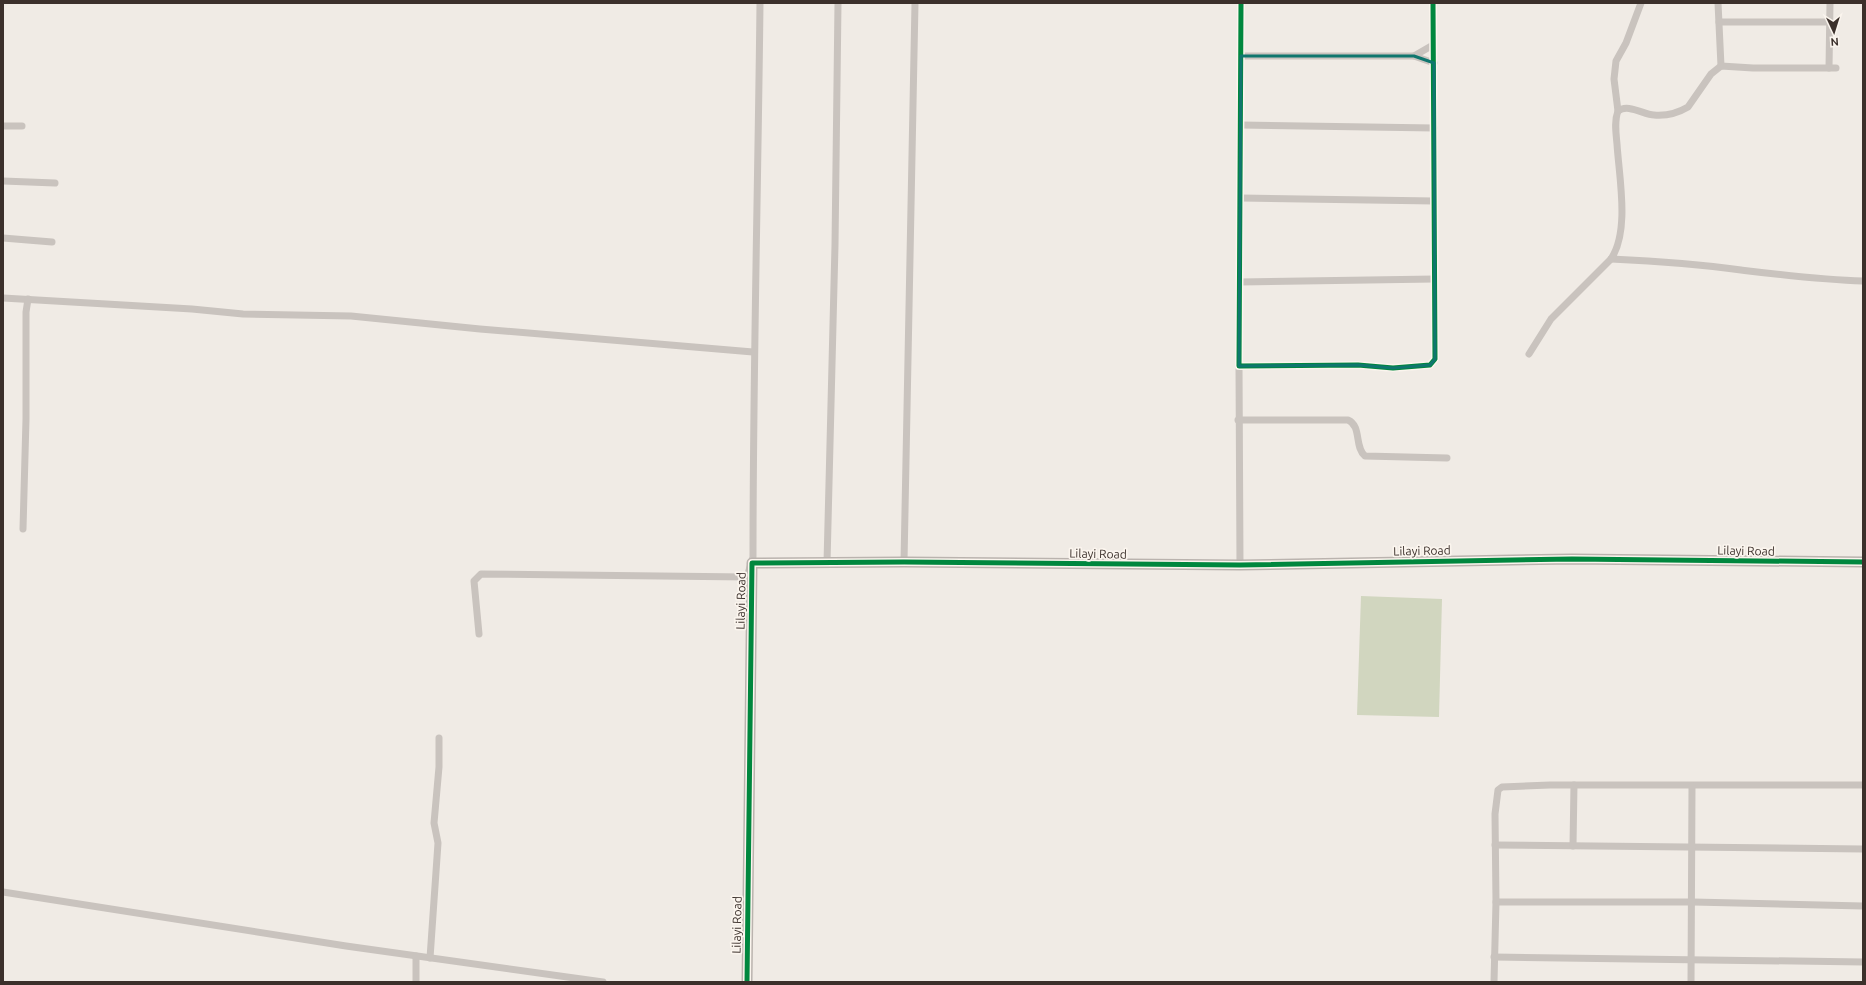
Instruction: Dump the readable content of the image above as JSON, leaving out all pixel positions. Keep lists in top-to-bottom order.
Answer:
{
  "streets": {
    "street": ["Lilayi Road"]
  },
  "north": "bottom"
}
